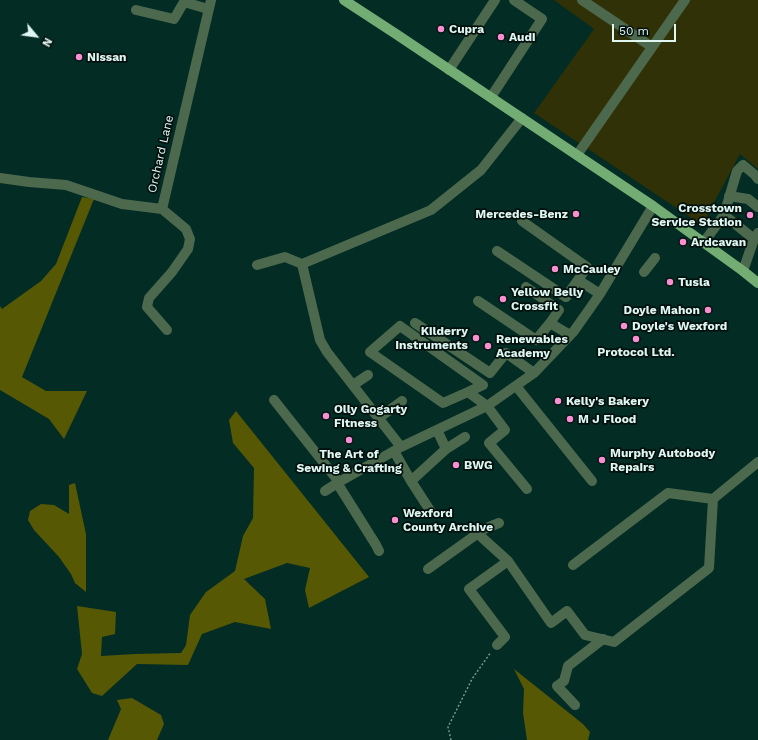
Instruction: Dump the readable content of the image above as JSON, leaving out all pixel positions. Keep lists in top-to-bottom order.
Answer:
{
  "streets": {
    "street": ["Orchard Lane"]
  },
  "places": [
    "Cupra",
    "Audi",
    "Nissan",
    "Mercedes-Benz",
    "Crosstown Service Station",
    "Ardcavan",
    "McCauley",
    "Tusla",
    "Yellow Belly Crossfit",
    "Doyle Mahon",
    "Doyle's Wexford",
    "Kilderry Instruments",
    "Protocol Ltd.",
    "Renewables Academy",
    "Kelly's Bakery",
    "Olly Gogarty Fitness",
    "M J Flood",
    "The Art of Sewing & Crafting",
    "Murphy Autobody Repairs",
    "BWG",
    "Wexford County Archive"
  ],
  "scale_bar": "50 m",
  "north": "bottom right"
}
